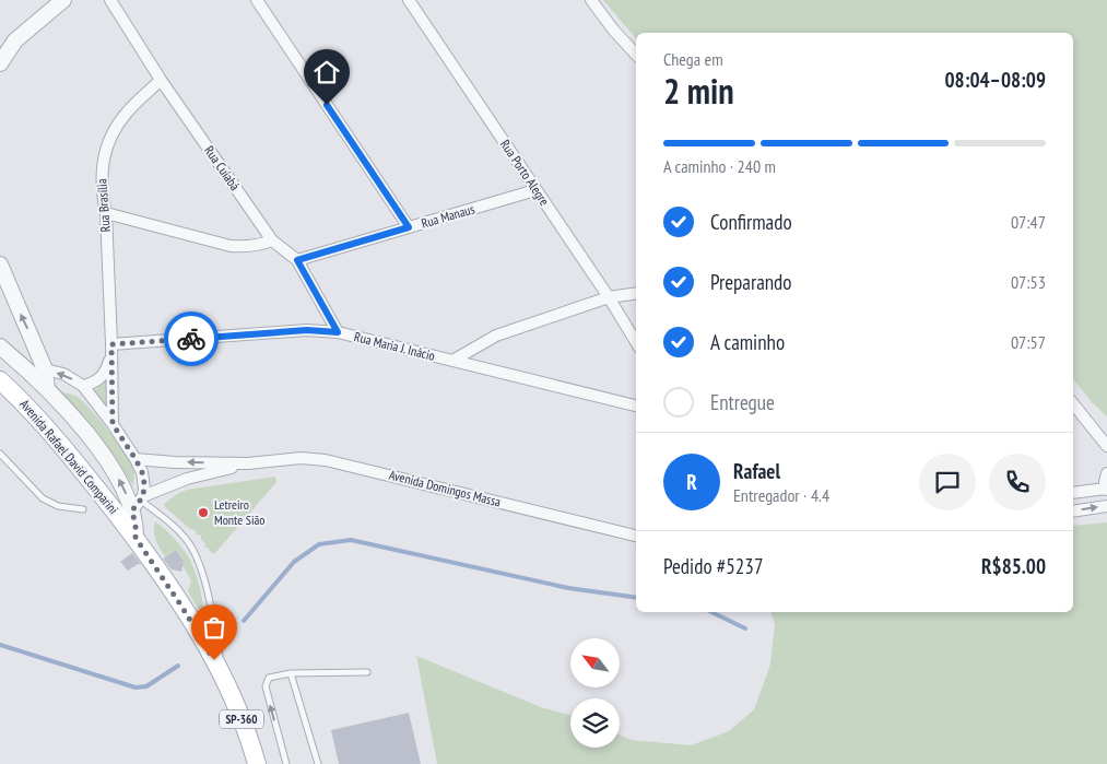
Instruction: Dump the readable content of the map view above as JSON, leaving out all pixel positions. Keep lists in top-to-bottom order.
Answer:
{
  "streets": {
    "main road": ["Avenida Rafael David Comparini", "SP-360"],
    "street": [
      "Rua Cuiabá",
      "Rua Porto Alegre",
      "Rua Brasília",
      "Rua Manaus",
      "Rua Maria J. Inácio",
      "Avenida Domingos Massa"
    ]
  },
  "crossings": [
    ["Rua Cuiabá", "Rua Brasília"],
    ["Rua Cuiabá", "Rua Manaus"],
    ["Rua Cuiabá", "Rua Maria J. Inácio"],
    ["Rua Porto Alegre", "Rua Manaus"],
    ["Rua Brasília", "Rua Maria J. Inácio"],
    ["Avenida Rafael David Comparini", "SP-360"]
  ],
  "places": ["Letreiro Monte Sião"],
  "north": "top left",
  "page": {
    "heading": ["2 min", "Chega em", "08:04–08:09"],
    "panel": [
      "Rafael",
      "Entregador · 4.4",
      "Pedido #5237",
      "R$85.00"
    ],
    "bar": "A caminho · 240 m",
    "list": [
      ["Confirmado", "07:47"],
      ["Preparando", "07:53"],
      ["A caminho", "07:57"],
      "Entregue"
    ],
    "round": "R"
  }
}
